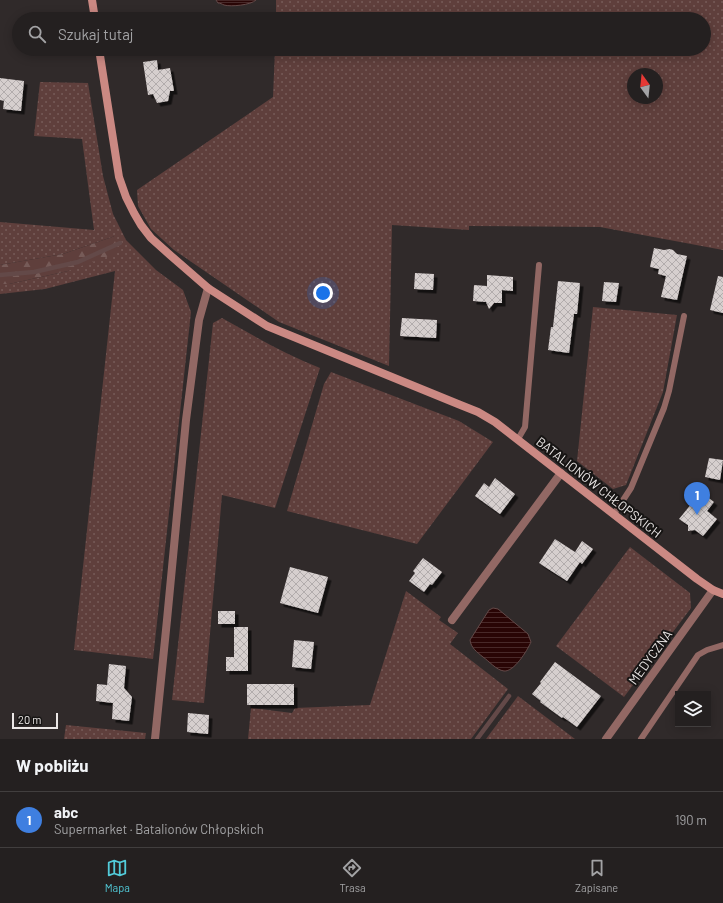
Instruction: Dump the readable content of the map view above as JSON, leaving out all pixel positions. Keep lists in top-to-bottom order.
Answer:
{
  "streets": {
    "street": ["BATALIONÓW CHŁOPSKICH", "MEDYCZNA"]
  },
  "crossings": [
    ["BATALIONÓW CHŁOPSKICH", "MEDYCZNA"]
  ],
  "scale_bar": "20 m",
  "north": "top",
  "page": {
    "search": "Szukaj tutaj",
    "pins": "1",
    "scale": "20 m",
    "heading": "W pobliżu",
    "list": [
      {
        "mark": "1",
        "name": "abc",
        "note": "Supermarket · Batalionów Chłopskich",
        "value": "190 m"
      }
    ],
    "nav": ["Mapa", "Trasa", "Zapisane"]
  }
}
